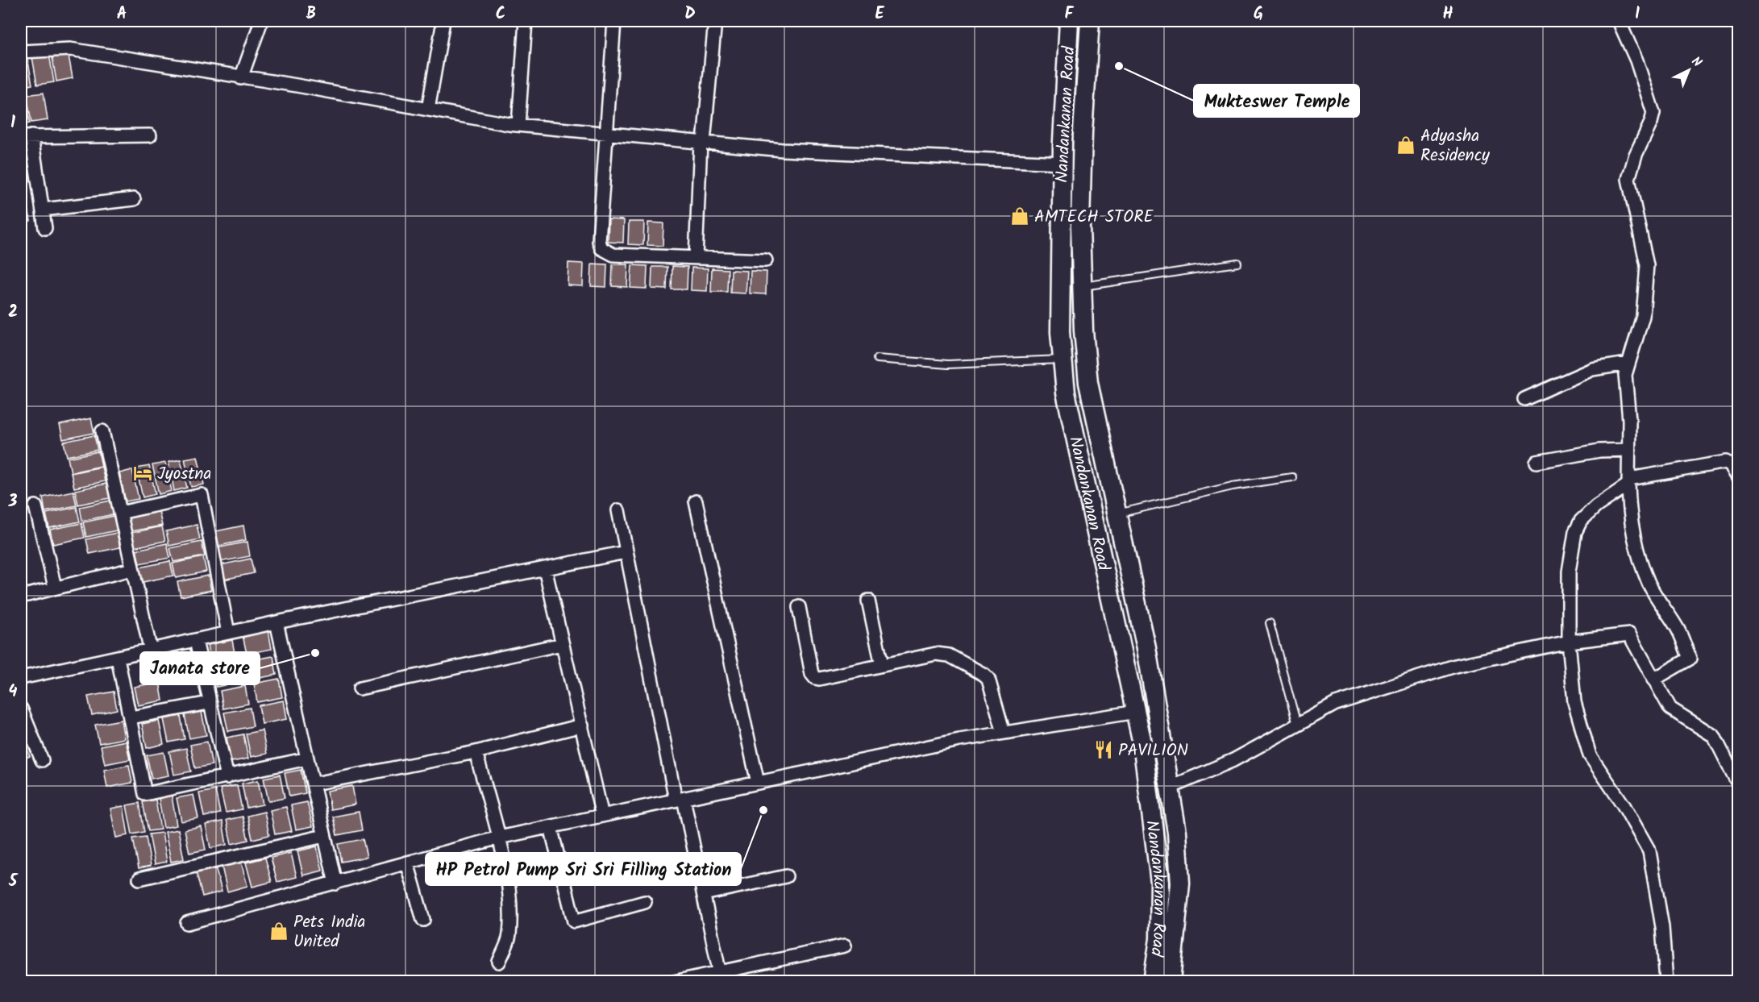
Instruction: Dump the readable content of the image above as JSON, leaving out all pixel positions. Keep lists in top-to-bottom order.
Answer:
{
  "streets": {
    "main road": ["Nandankanan Road"]
  },
  "places": {
    "other": ["Mukteswer Temple", "Janata store", "HP Petrol Pump Sri Sri Filling Station"],
    "shop": ["Adyasha Residency", "AMTECH STORE", "Pets India United"],
    "hotel": ["Jyostna"],
    "restaurant": ["PAVILION"]
  },
  "north": "top right",
  "grid": {
    "columns": [
      "A",
      "B",
      "C",
      "D",
      "E",
      "F",
      "G",
      "H",
      "I"
    ],
    "rows": [
      "1",
      "2",
      "3",
      "4",
      "5"
    ]
  }
}
